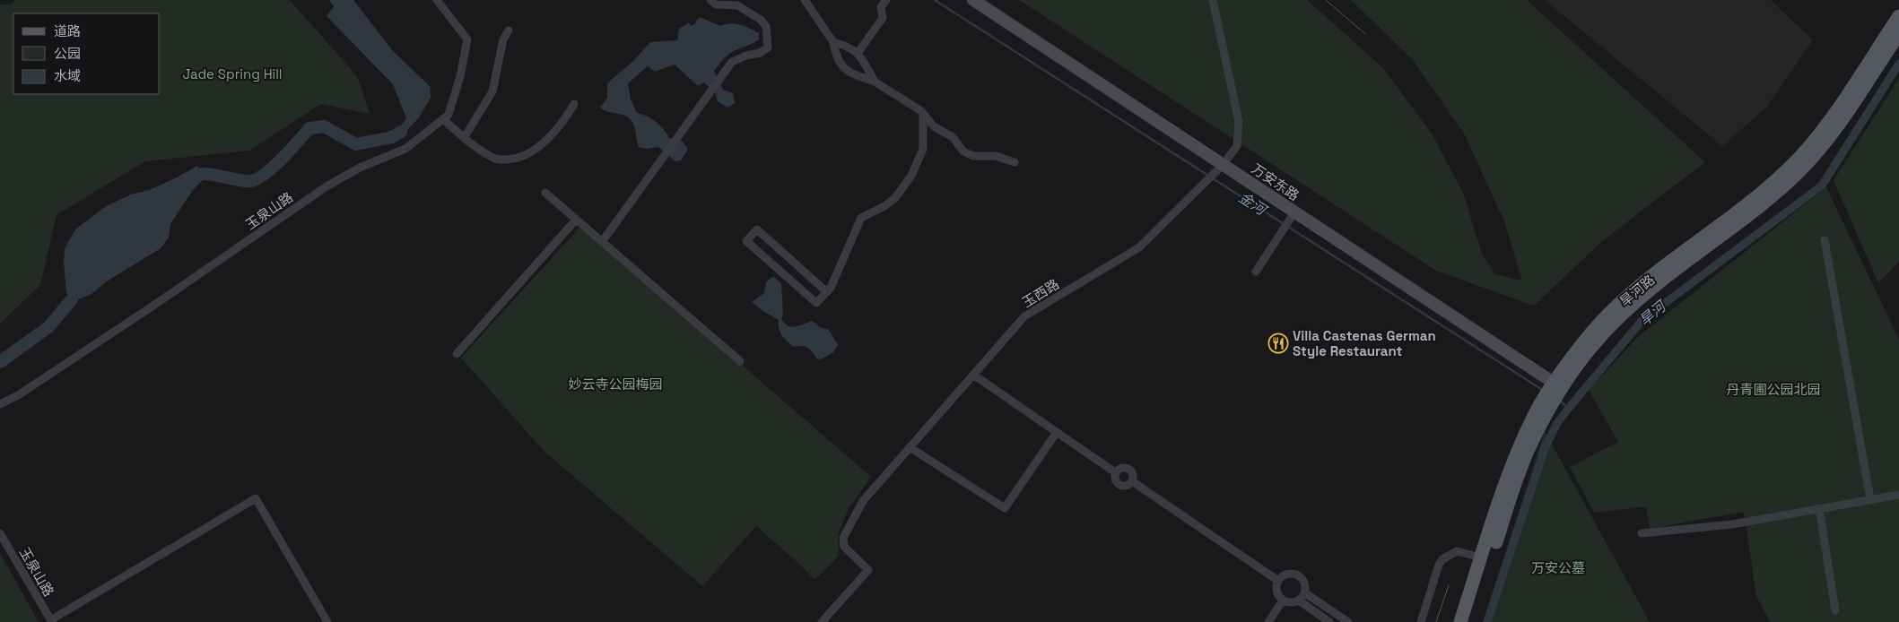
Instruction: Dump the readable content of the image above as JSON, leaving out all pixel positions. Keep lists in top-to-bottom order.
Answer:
{
  "streets": {
    "main road": ["旱河路"],
    "street": ["万安东路", "玉泉山路", "玉西路"]
  },
  "crossings": [
    ["万安东路", "旱河路"],
    ["万安东路", "玉西路"]
  ],
  "water": ["金河", "旱河"],
  "parks": [
    "Jade Spring Hill",
    "妙云寺公园梅园",
    "丹青圃公园北园",
    "万安公墓"
  ],
  "places": {
    "restaurant": ["Villa Castenas German Style Restaurant"]
  },
  "legend": ["道路", "公园", "水域"]
}
